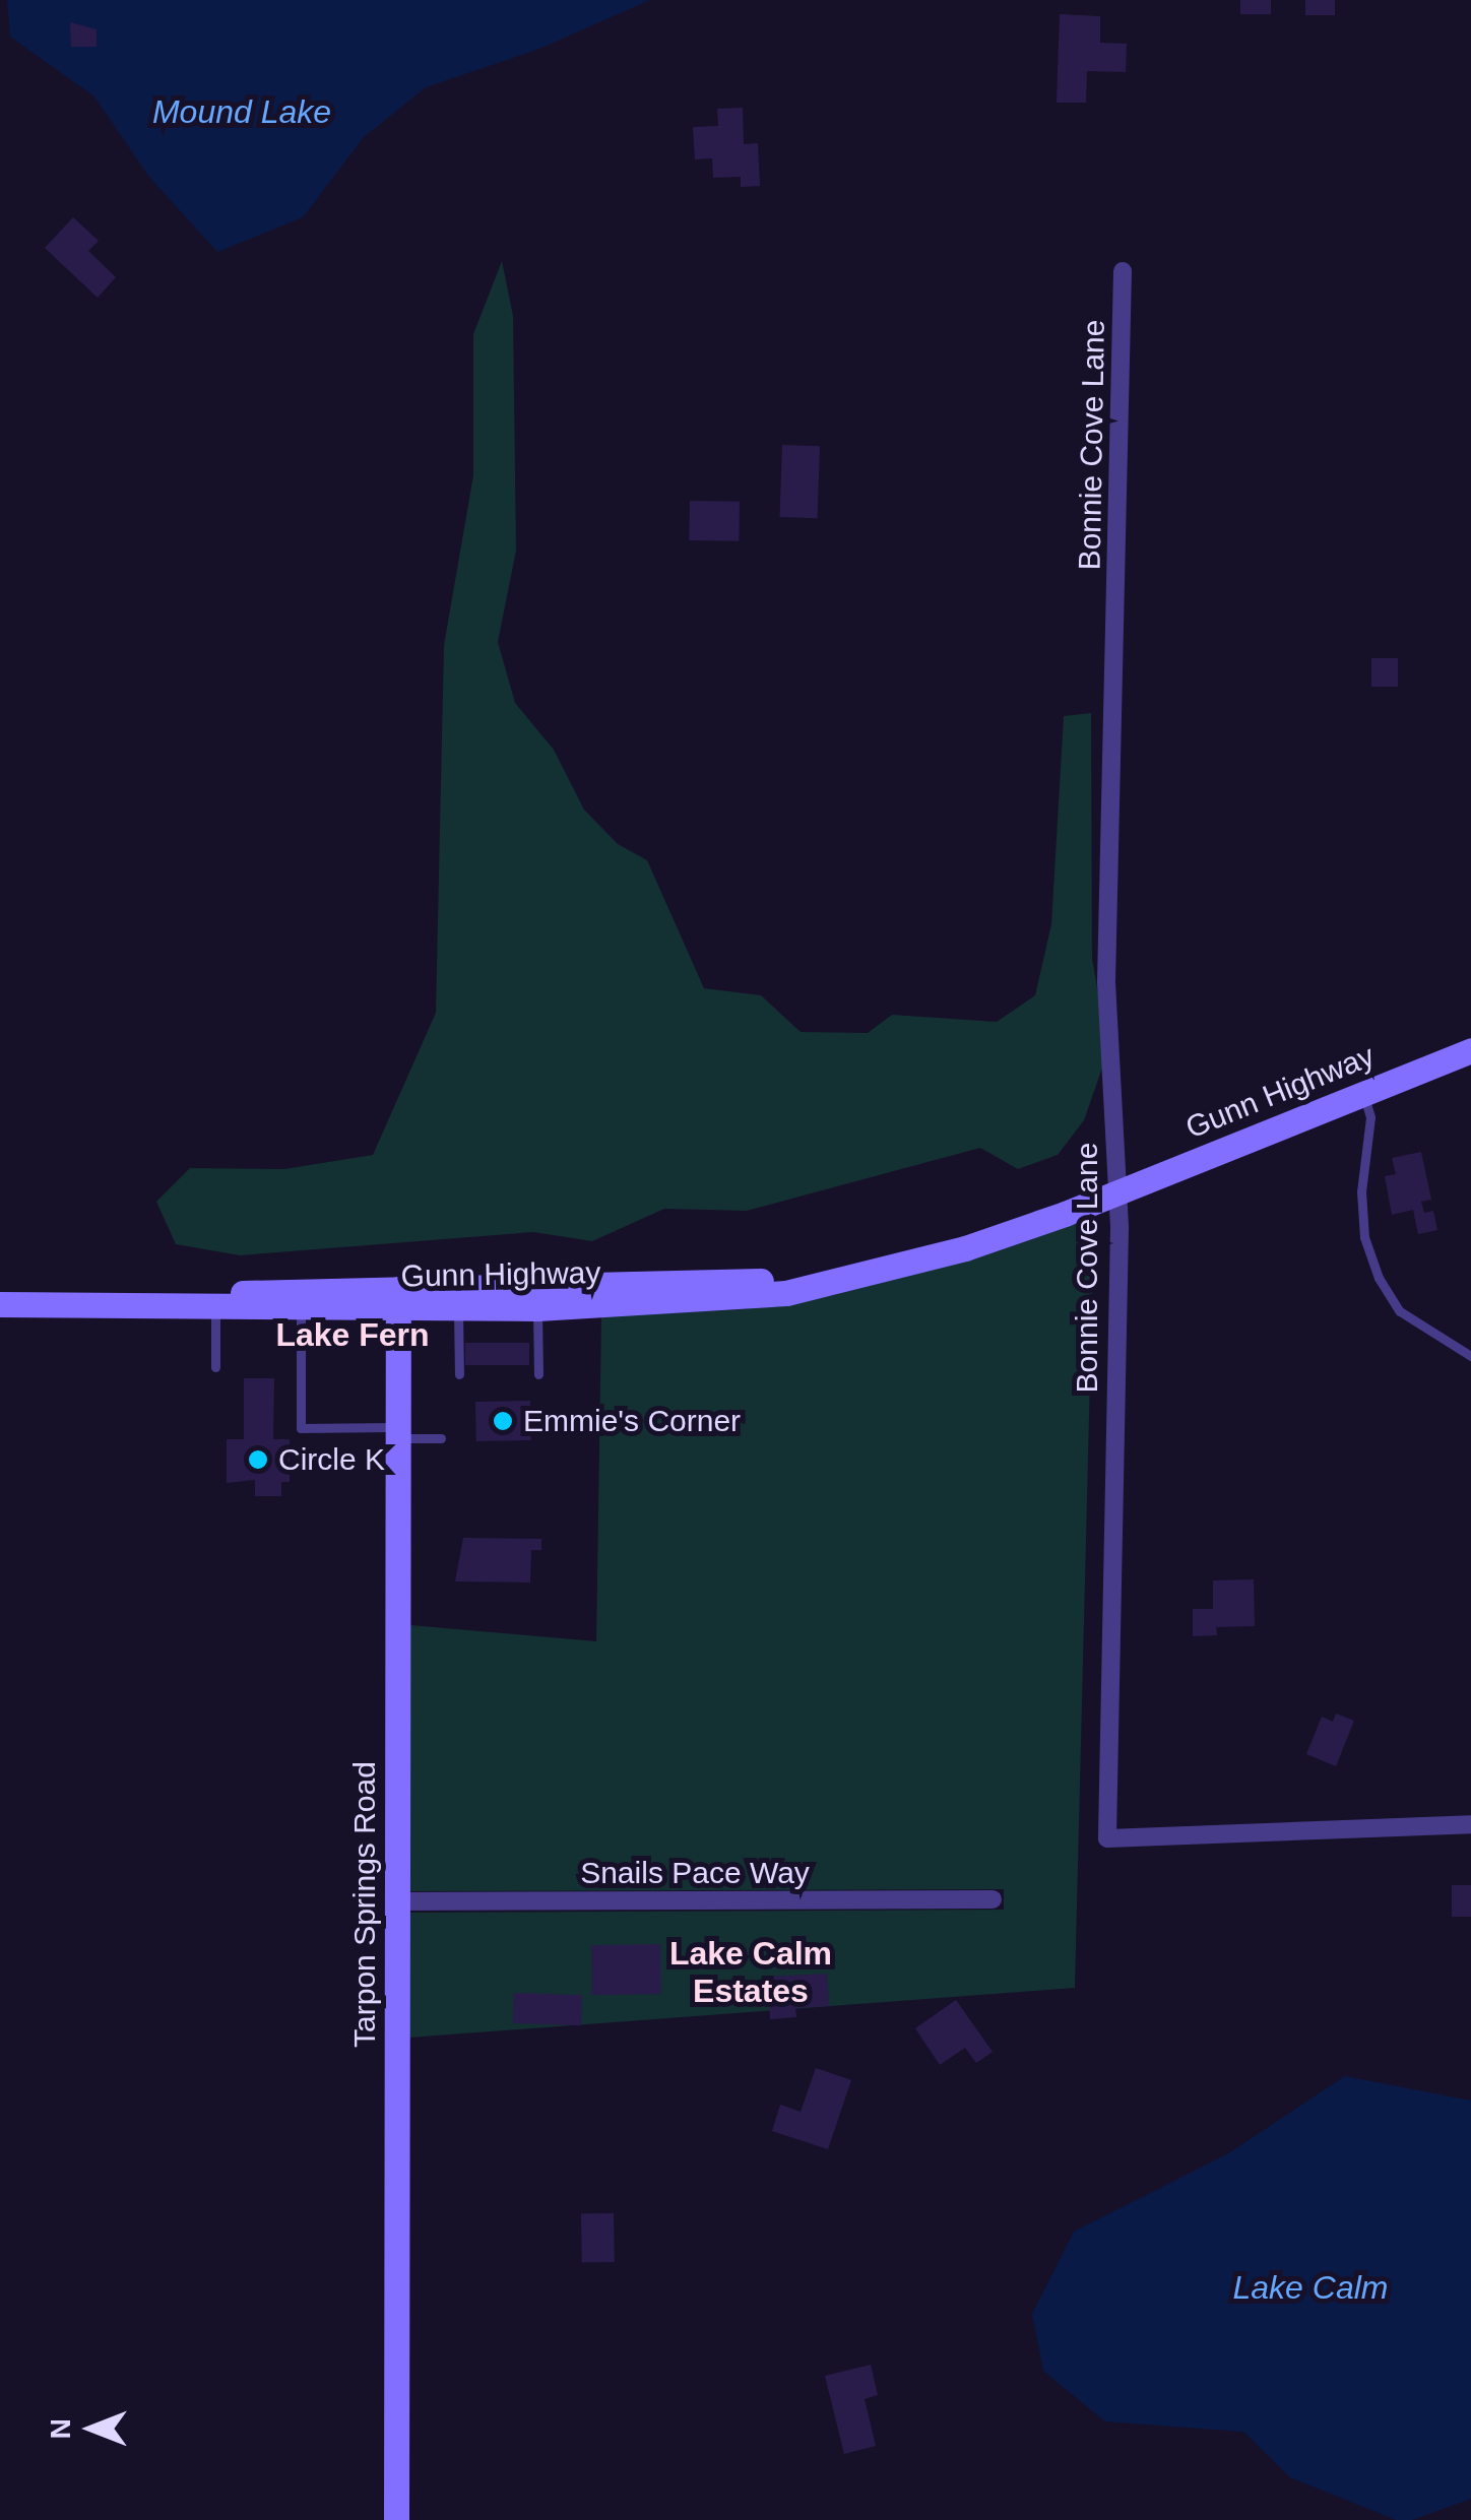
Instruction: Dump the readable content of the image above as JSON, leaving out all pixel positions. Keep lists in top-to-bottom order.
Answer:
{
  "streets": {
    "main road": ["Gunn Highway", "Tarpon Springs Road"],
    "street": ["Bonnie Cove Lane", "Snails Pace Way"]
  },
  "crossings": [
    ["Bonnie Cove Lane", "Gunn Highway"],
    ["Gunn Highway", "Tarpon Springs Road"],
    ["Snails Pace Way", "Tarpon Springs Road"]
  ],
  "districts": ["Lake Fern", "Lake Calm Estates"],
  "water": ["Mound Lake", "Lake Calm"],
  "places": ["Emmie's Corner", "Circle K"],
  "north": "left"
}
